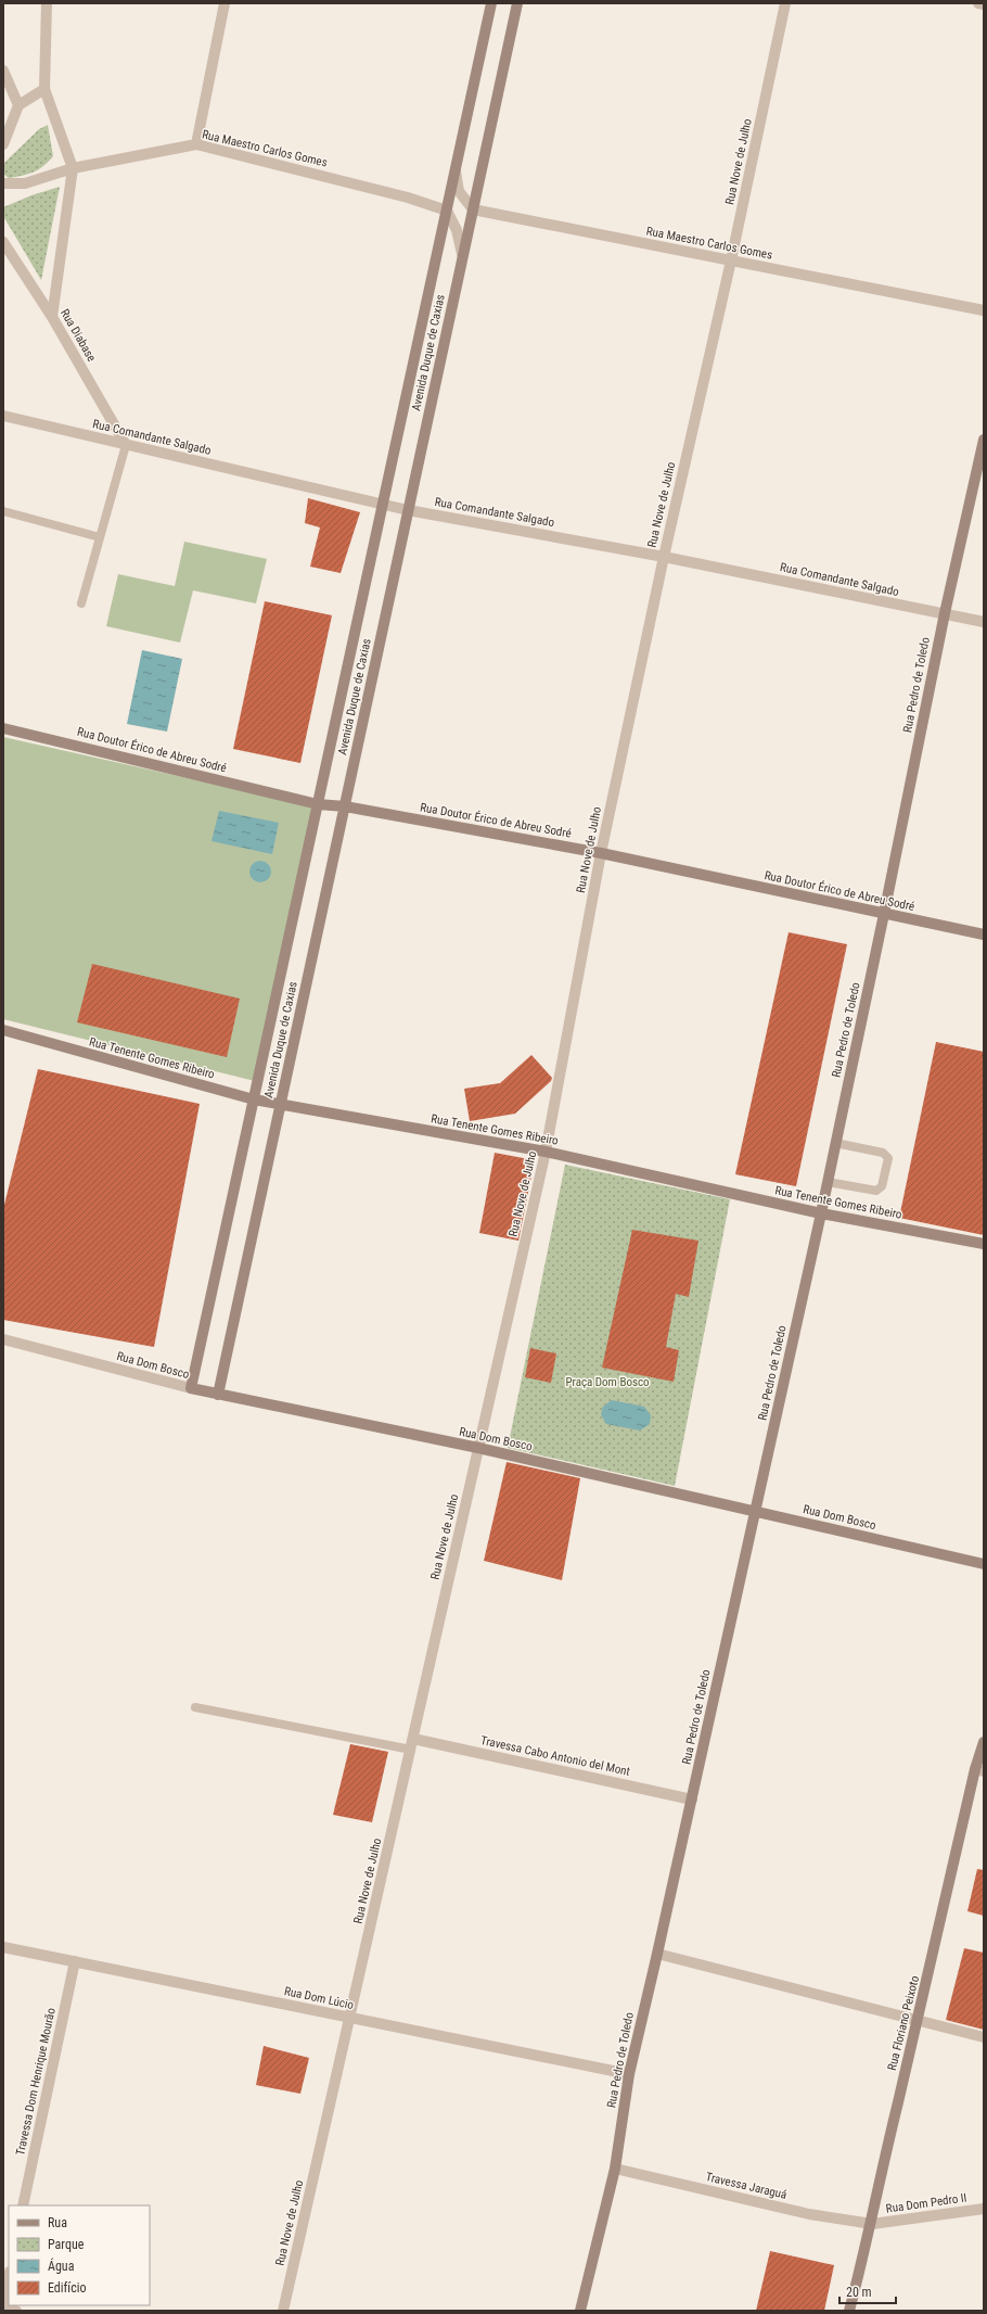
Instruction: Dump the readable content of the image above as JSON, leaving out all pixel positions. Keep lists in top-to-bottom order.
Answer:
{
  "streets": {
    "main road": [
      "Avenida Duque de Caxias",
      "Rua Pedro de Toledo",
      "Rua Doutor Érico de Abreu Sodré",
      "Rua Tenente Gomes Ribeiro",
      "Rua Dom Bosco",
      "Rua Floriano Peixoto"
    ],
    "street": [
      "Rua Maestro Carlos Gomes",
      "Rua Nove de Julho",
      "Rua Diabase",
      "Rua Comandante Salgado",
      "Travessa Cabo Antonio del Mont",
      "Rua Dom Lúcio",
      "Travessa Dom Henrique Mourão",
      "Travessa Jaraguá",
      "Rua Dom Pedro II"
    ]
  },
  "crossings": [
    ["Rua Maestro Carlos Gomes", "Rua Nove de Julho"],
    ["Rua Maestro Carlos Gomes", "Avenida Duque de Caxias"],
    ["Rua Nove de Julho", "Rua Comandante Salgado"],
    ["Rua Nove de Julho", "Rua Doutor Érico de Abreu Sodré"],
    ["Rua Nove de Julho", "Rua Tenente Gomes Ribeiro"],
    ["Rua Nove de Julho", "Rua Dom Bosco"],
    ["Rua Nove de Julho", "Travessa Cabo Antonio del Mont"],
    ["Rua Nove de Julho", "Rua Dom Lúcio"],
    ["Rua Diabase", "Rua Comandante Salgado"],
    ["Avenida Duque de Caxias", "Rua Comandante Salgado"],
    ["Avenida Duque de Caxias", "Rua Doutor Érico de Abreu Sodré"],
    ["Avenida Duque de Caxias", "Rua Tenente Gomes Ribeiro"],
    ["Avenida Duque de Caxias", "Rua Dom Bosco"],
    ["Rua Comandante Salgado", "Rua Pedro de Toledo"],
    ["Rua Pedro de Toledo", "Rua Doutor Érico de Abreu Sodré"],
    ["Rua Pedro de Toledo", "Rua Tenente Gomes Ribeiro"],
    ["Rua Pedro de Toledo", "Rua Dom Bosco"],
    ["Rua Pedro de Toledo", "Travessa Cabo Antonio del Mont"],
    ["Rua Pedro de Toledo", "Rua Dom Lúcio"],
    ["Rua Pedro de Toledo", "Travessa Jaraguá"],
    ["Rua Dom Lúcio", "Travessa Dom Henrique Mourão"],
    ["Rua Floriano Peixoto", "Travessa Jaraguá"],
    ["Rua Floriano Peixoto", "Rua Dom Pedro II"],
    ["Travessa Jaraguá", "Rua Dom Pedro II"]
  ],
  "parks": ["Praça Dom Bosco"],
  "legend": [
    "Rua",
    "Parque",
    "Água",
    "Edifício"
  ],
  "scale_bar": "20 m"
}
